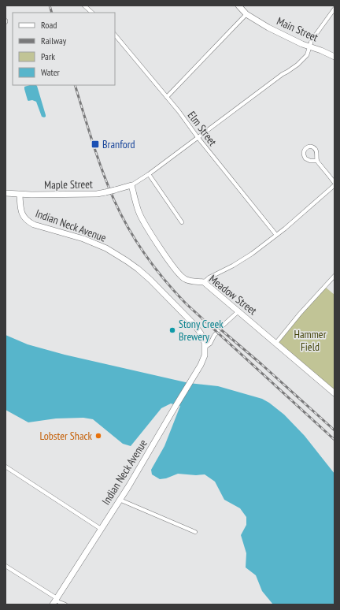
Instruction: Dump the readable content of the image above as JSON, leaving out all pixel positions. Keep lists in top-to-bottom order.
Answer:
{
  "streets": {
    "street": [
      "Main Street",
      "Elm Street",
      "Maple Street",
      "Indian Neck Avenue",
      "Meadow Street"
    ]
  },
  "crossings": [
    ["Maple Street", "Indian Neck Avenue"],
    ["Maple Street", "Meadow Street"],
    ["Indian Neck Avenue", "Meadow Street"]
  ],
  "parks": ["Hammer Field"],
  "places": {
    "transit": ["Branford"],
    "other": ["Stony Creek Brewery", "Lobster Shack"]
  },
  "legend": [
    "Road",
    "Railway",
    "Park",
    "Water"
  ]
}
